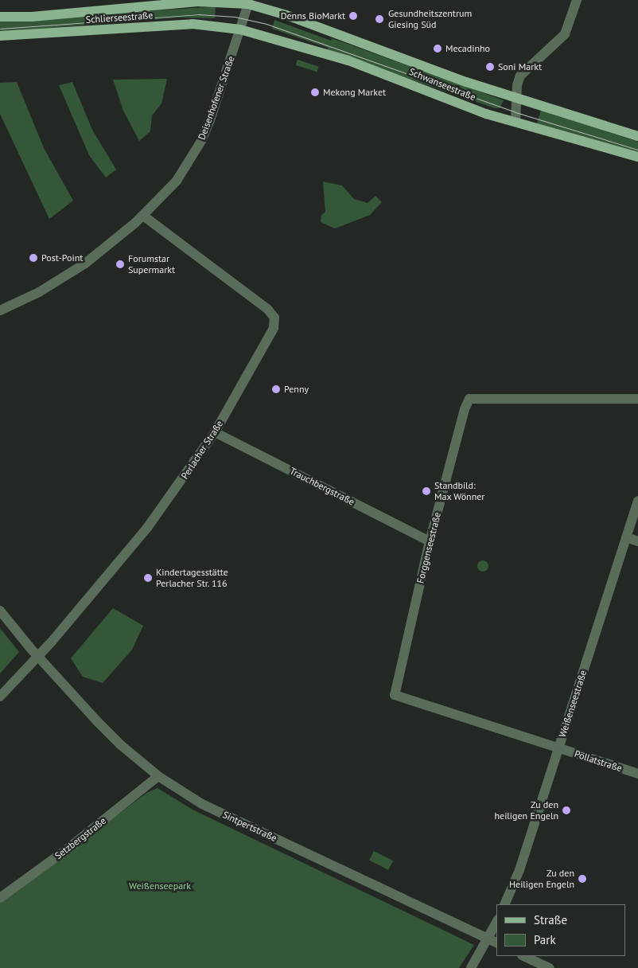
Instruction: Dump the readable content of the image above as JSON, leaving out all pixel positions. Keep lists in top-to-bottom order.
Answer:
{
  "streets": {
    "main road": ["Schlierseestraße", "Schwanseestraße"],
    "street": [
      "Deisenhofener Straße",
      "Perlacher Straße",
      "Trauchbergstraße",
      "Forggenseestraße",
      "Weißenseestraße",
      "Pöllatstraße",
      "Sintpertstraße",
      "Setzbergstraße"
    ]
  },
  "crossings": [
    ["Schlierseestraße", "Schwanseestraße"],
    ["Schlierseestraße", "Deisenhofener Straße"],
    ["Schwanseestraße", "Deisenhofener Straße"],
    ["Deisenhofener Straße", "Perlacher Straße"],
    ["Perlacher Straße", "Trauchbergstraße"],
    ["Perlacher Straße", "Sintpertstraße"],
    ["Trauchbergstraße", "Forggenseestraße"],
    ["Forggenseestraße", "Weißenseestraße"],
    ["Forggenseestraße", "Pöllatstraße"],
    ["Weißenseestraße", "Pöllatstraße"],
    ["Sintpertstraße", "Setzbergstraße"]
  ],
  "parks": ["Weißenseepark"],
  "places": [
    "Denns BioMarkt",
    "Gesundheitszentrum Giesing Süd",
    "Mecadinho",
    "Soni Markt",
    "Mekong Market",
    "Post-Point",
    "Forumstar Supermarkt",
    "Penny",
    "Standbild: Max Wönner",
    "Kindertagesstätte Perlacher Str. 116",
    "Zu den heiligen Engeln",
    "Zu den Heiligen Engeln"
  ],
  "legend": ["Straße", "Park"]
}
